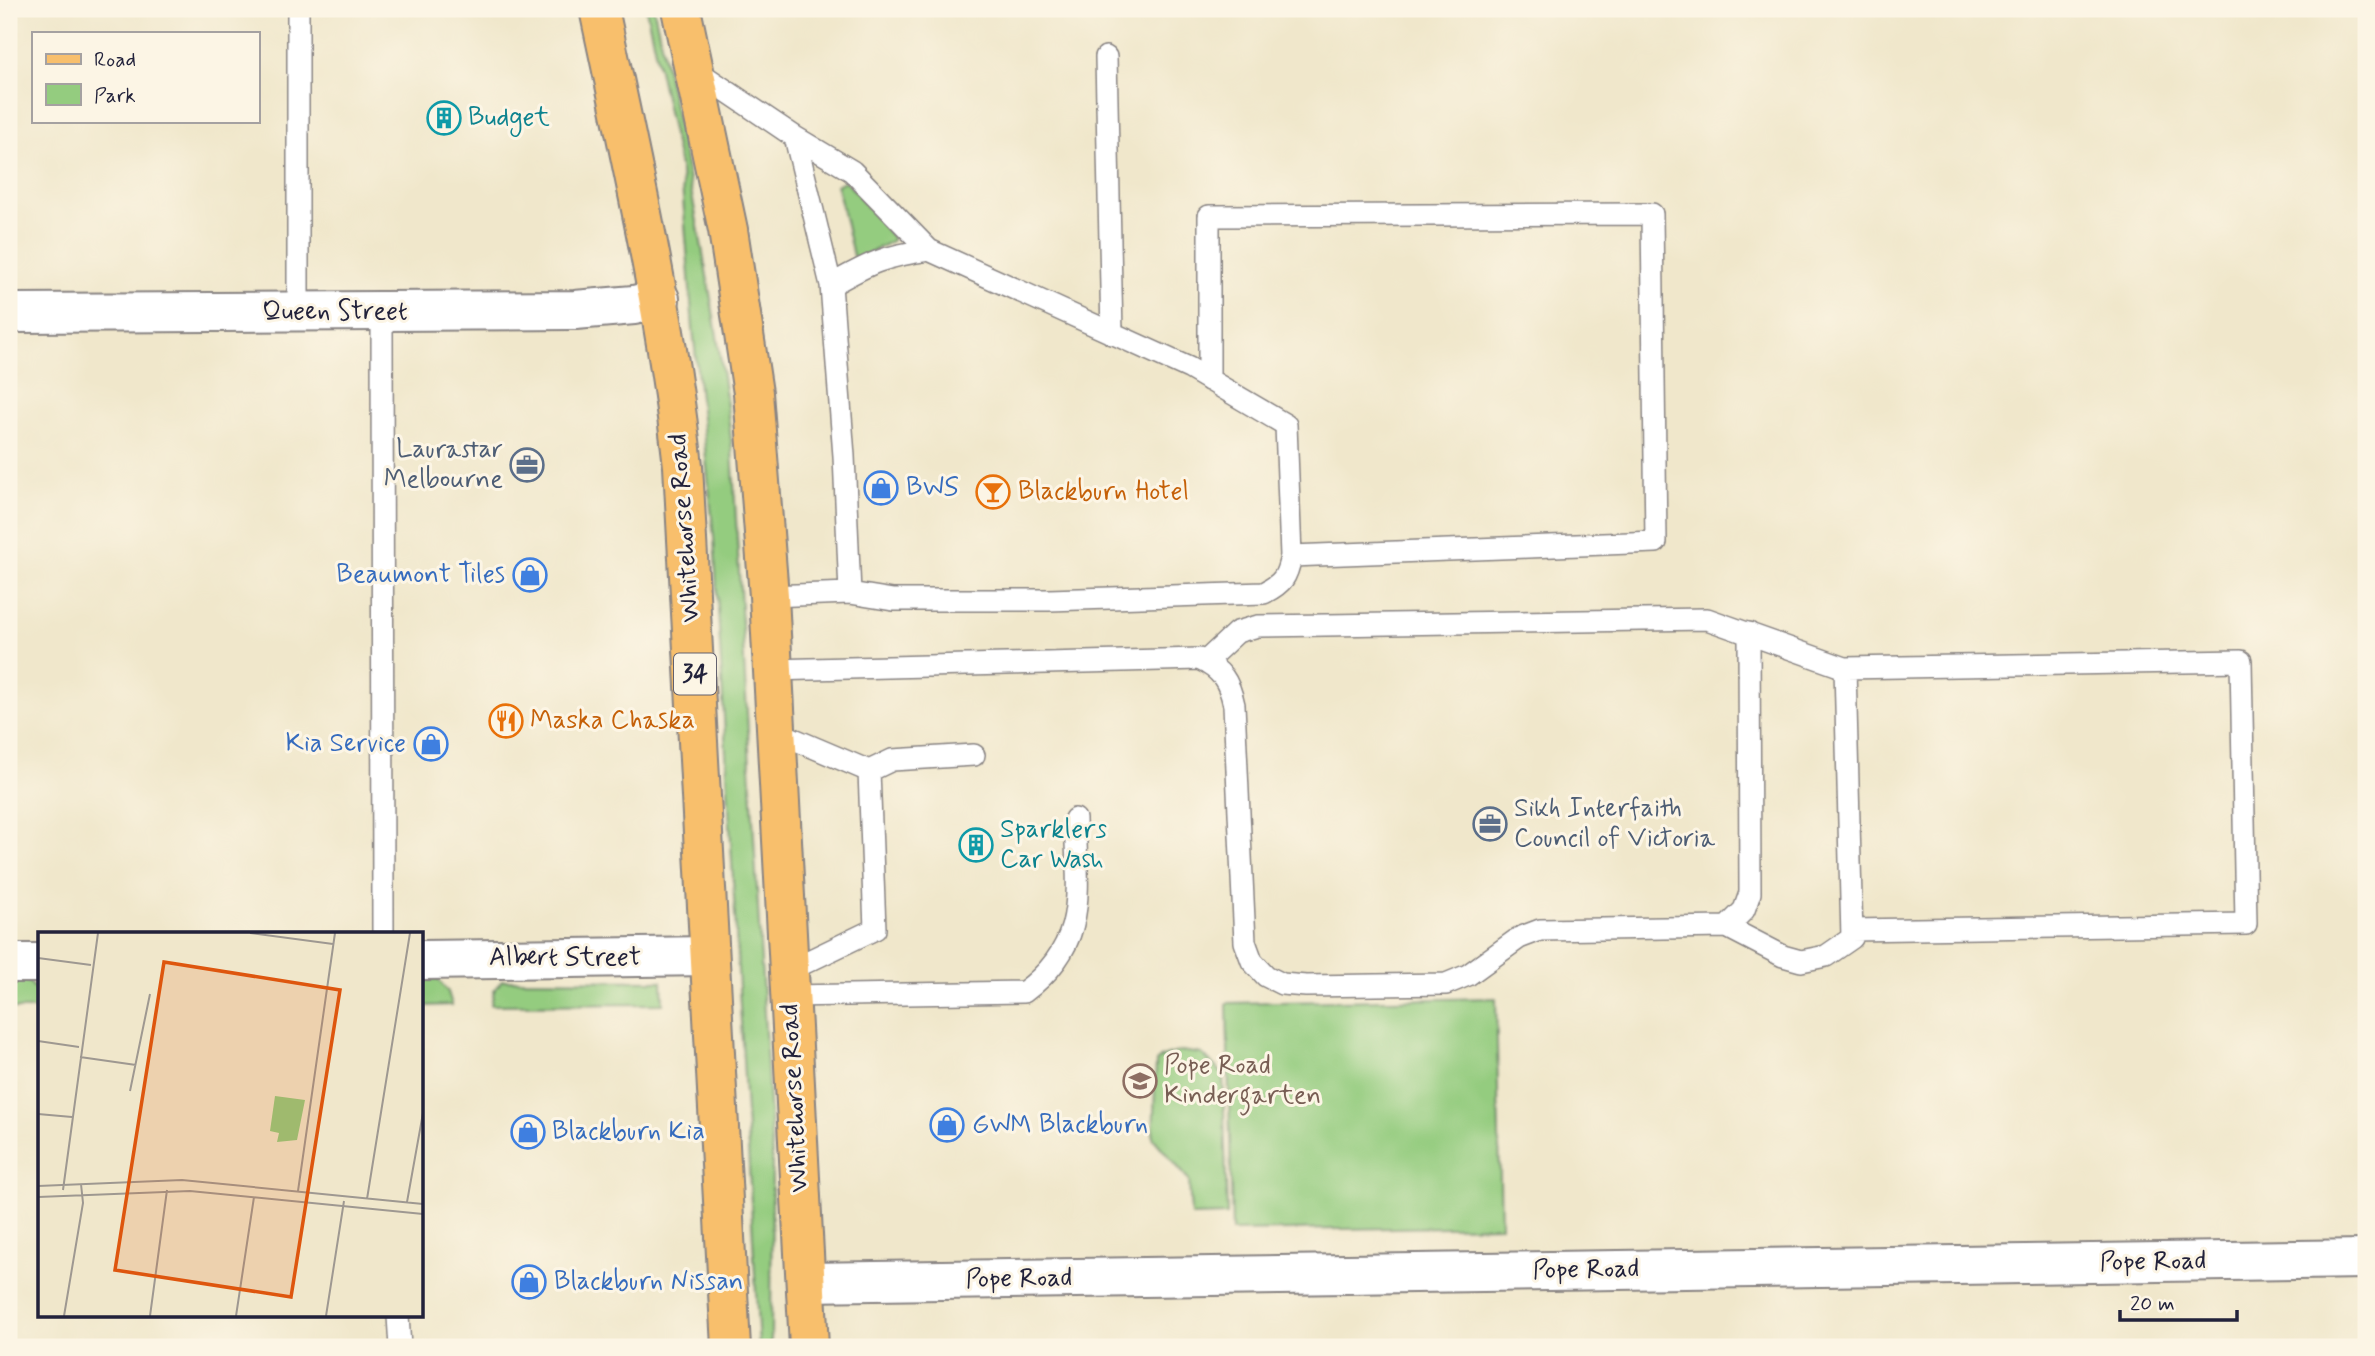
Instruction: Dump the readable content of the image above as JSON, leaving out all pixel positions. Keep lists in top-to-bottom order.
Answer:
{
  "streets": {
    "main road": ["Whitehorse Road", "34"],
    "street": ["Queen Street", "Albert Street", "Pope Road"]
  },
  "crossings": [
    ["Queen Street", "Whitehorse Road"],
    ["Whitehorse Road", "Albert Street"],
    ["Whitehorse Road", "Pope Road"]
  ],
  "places": {
    "building": ["Budget", "Sparklers Car Wash"],
    "office": ["Laurastar Melbourne", "Sikh Interfaith Council of Victoria"],
    "shop": [
      "BWS",
      "Beaumont Tiles",
      "Kia Service",
      "GWM Blackburn",
      "Blackburn Kia",
      "Blackburn Nissan"
    ],
    "bar": ["Blackburn Hotel"],
    "restaurant": ["Maska Chaska"],
    "school or university": ["Pope Road Kindergarten"]
  },
  "legend": ["Road", "Park"],
  "scale_bar": "20 m"
}
